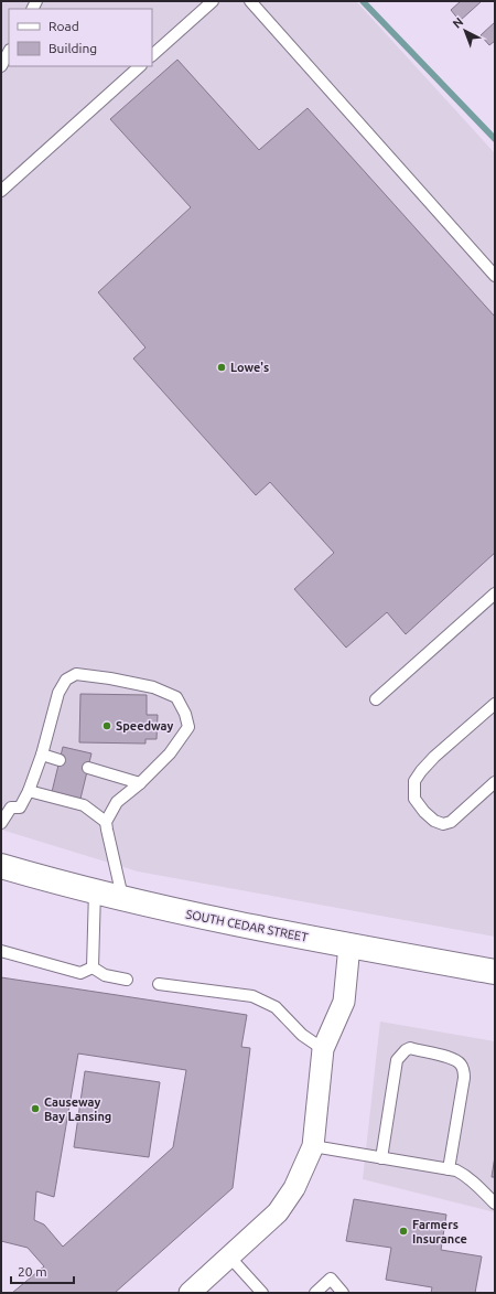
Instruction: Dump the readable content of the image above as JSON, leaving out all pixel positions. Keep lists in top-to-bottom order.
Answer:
{
  "streets": {
    "main road": ["SOUTH CEDAR STREET"]
  },
  "places": [
    "Lowe's",
    "Speedway",
    "Causeway Bay Lansing",
    "Farmers Insurance"
  ],
  "legend": ["Road", "Building"],
  "scale_bar": "20 m",
  "north": "top left"
}
